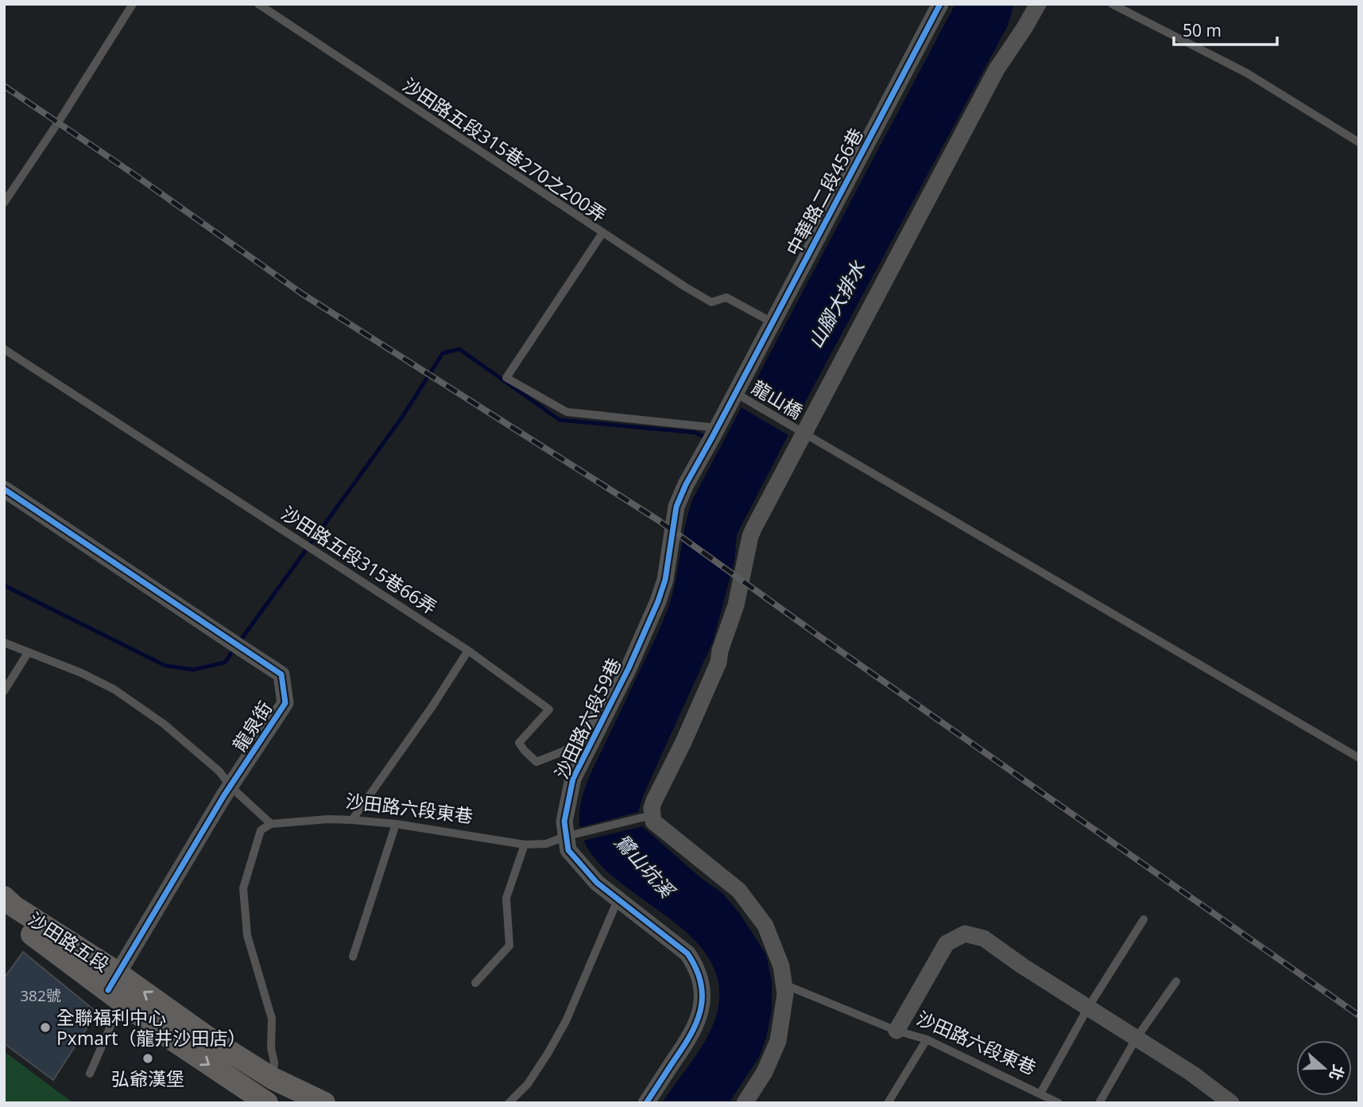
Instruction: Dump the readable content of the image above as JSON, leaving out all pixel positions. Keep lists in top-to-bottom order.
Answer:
{
  "streets": {
    "street": [
      "中華路二段456巷",
      "沙田路六段59巷",
      "龍泉街",
      "沙田路六段東巷",
      "沙田路五段"
    ],
    "lane": ["沙田路五段315巷270之200弄", "龍山橋", "沙田路五段315巷66弄"]
  },
  "crossings": [
    ["沙田路五段315巷270之200弄", "沙田路六段59巷"],
    ["中華路二段456巷", "龍山橋"],
    ["中華路二段456巷", "沙田路六段59巷"],
    ["龍山橋", "沙田路六段59巷"],
    ["沙田路五段315巷66弄", "沙田路六段59巷"],
    ["沙田路六段59巷", "沙田路六段東巷"],
    ["龍泉街", "沙田路五段"]
  ],
  "water": ["山腳大排水", "鷺山坑溪"],
  "places": ["全聯福利中心 Pxmart（龍井沙田店）", "弘爺漢堡"],
  "house_numbers": ["382號"],
  "scale_bar": "50 m",
  "north": "right"
}
